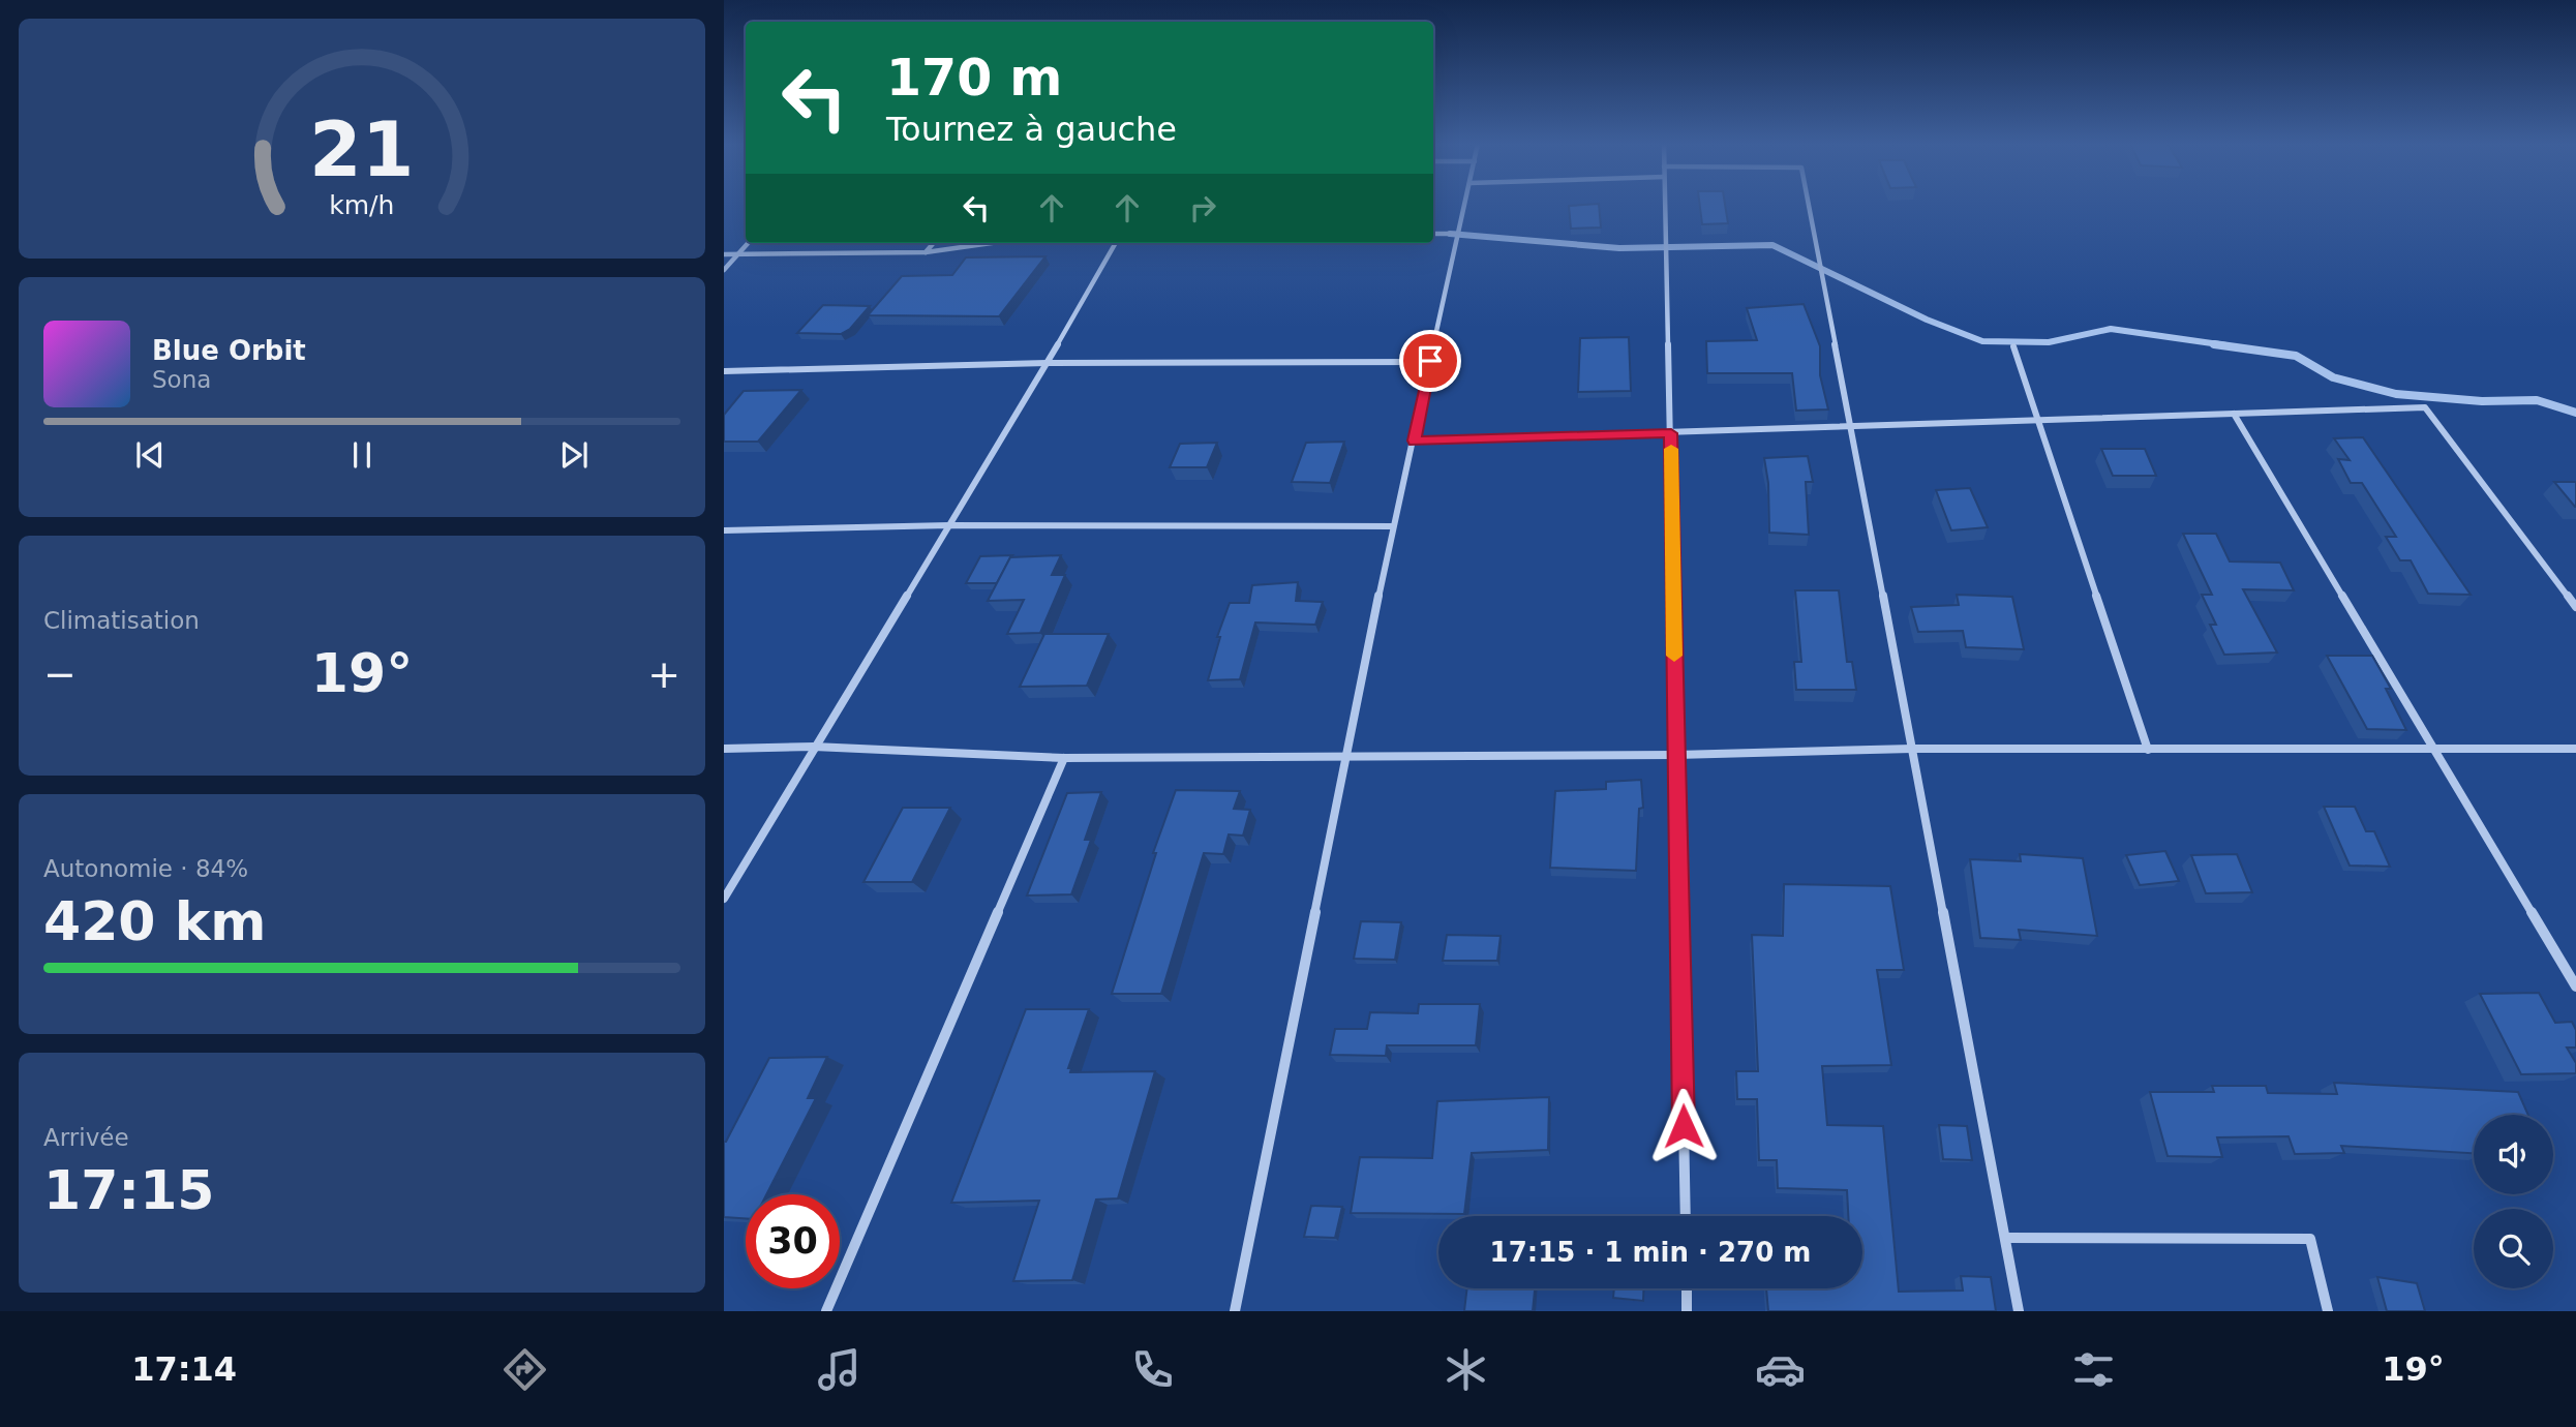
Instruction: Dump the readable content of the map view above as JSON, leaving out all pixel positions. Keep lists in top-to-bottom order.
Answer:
{
  "page": {
    "turn": ["170 m", "Tournez à gauche"],
    "song": ["Blue Orbit", "Sona"],
    "tile": [
      "Climatisation",
      ["Autonomie · 84%", "420 km"],
      ["Arrivée", "17:15"]
    ],
    "heat": ["−", "19°", "+"],
    "limit": "30",
    "trip": "17:15 · 1 min · 270 m",
    "tabs": ["17:14", "19°"],
    "gauge": ["21", "km/h"]
  }
}
